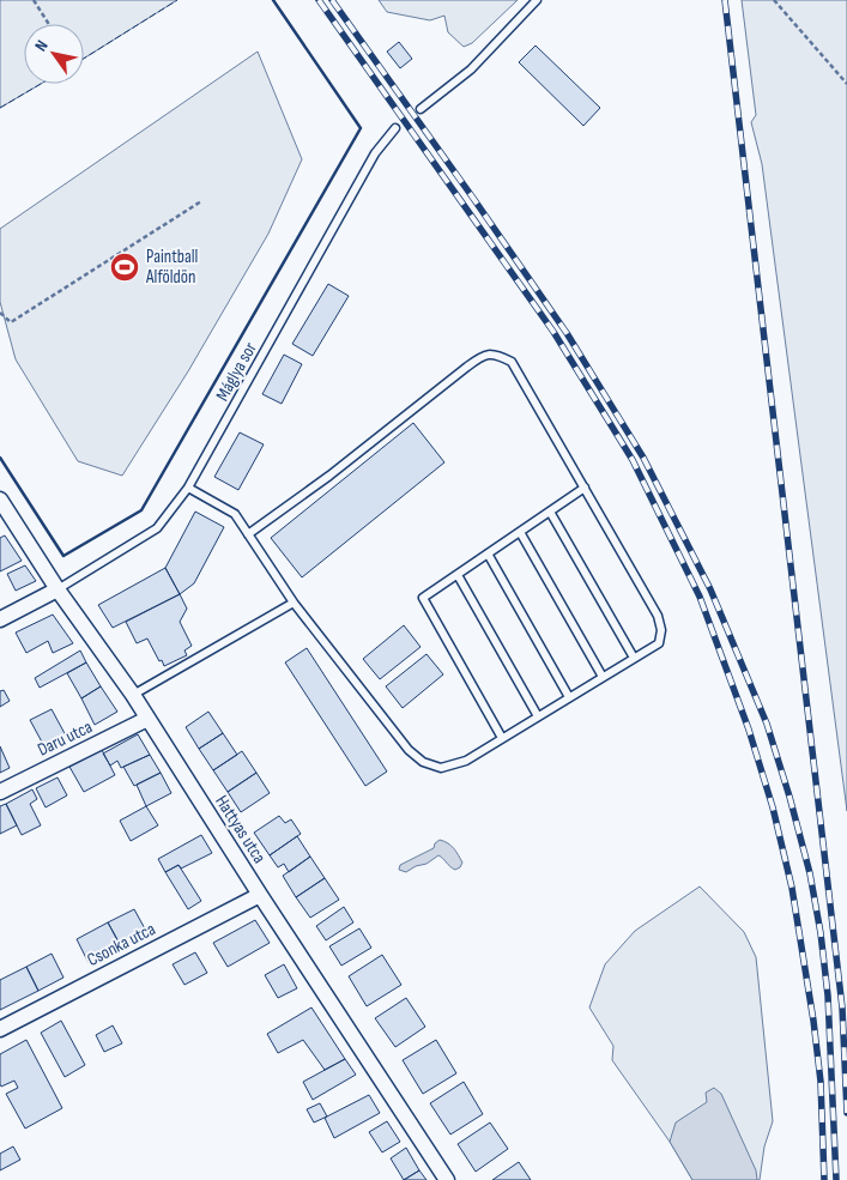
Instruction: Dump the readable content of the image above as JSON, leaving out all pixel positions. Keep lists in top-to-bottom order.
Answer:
{
  "streets": {
    "street": ["Daru utca", "Hattyas utca", "Csonka utca"],
    "lane": ["Máglya sor"]
  },
  "crossings": [
    ["Máglya sor", "Hattyas utca"],
    ["Daru utca", "Hattyas utca"],
    ["Hattyas utca", "Csonka utca"]
  ],
  "places": {
    "sports": ["Paintball Alföldön"]
  },
  "north": "top left"
}
